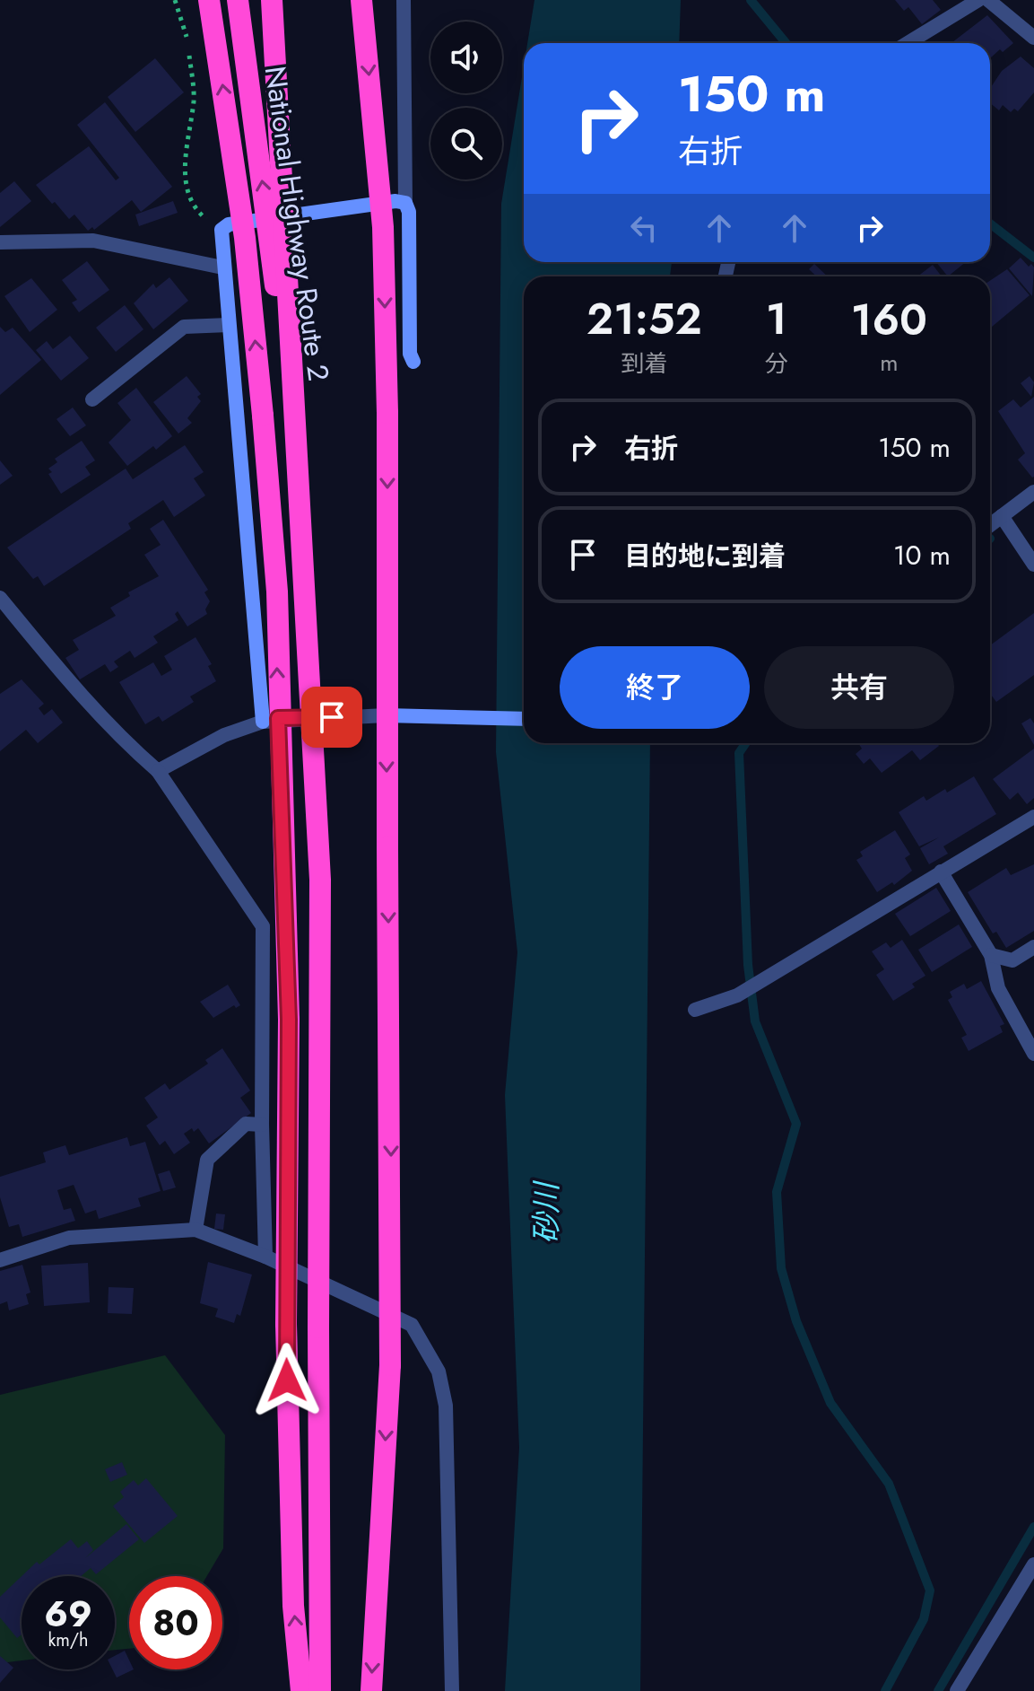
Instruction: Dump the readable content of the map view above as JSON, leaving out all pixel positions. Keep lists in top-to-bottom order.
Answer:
{
  "streets": {
    "highway": ["National Highway Route 2"]
  },
  "water": ["砂川"],
  "page": {
    "turn": ["150 m", "右折"],
    "eta": [
      "21:52",
      "到着",
      "1",
      "分",
      "160",
      "m"
    ],
    "list": [
      {
        "name": "右折",
        "value": "150 m"
      },
      {
        "name": "目的地に到着",
        "value": "10 m"
      }
    ],
    "buttons": ["終了", "共有"],
    "speed": "69 km/h",
    "limit": "80"
  }
}
